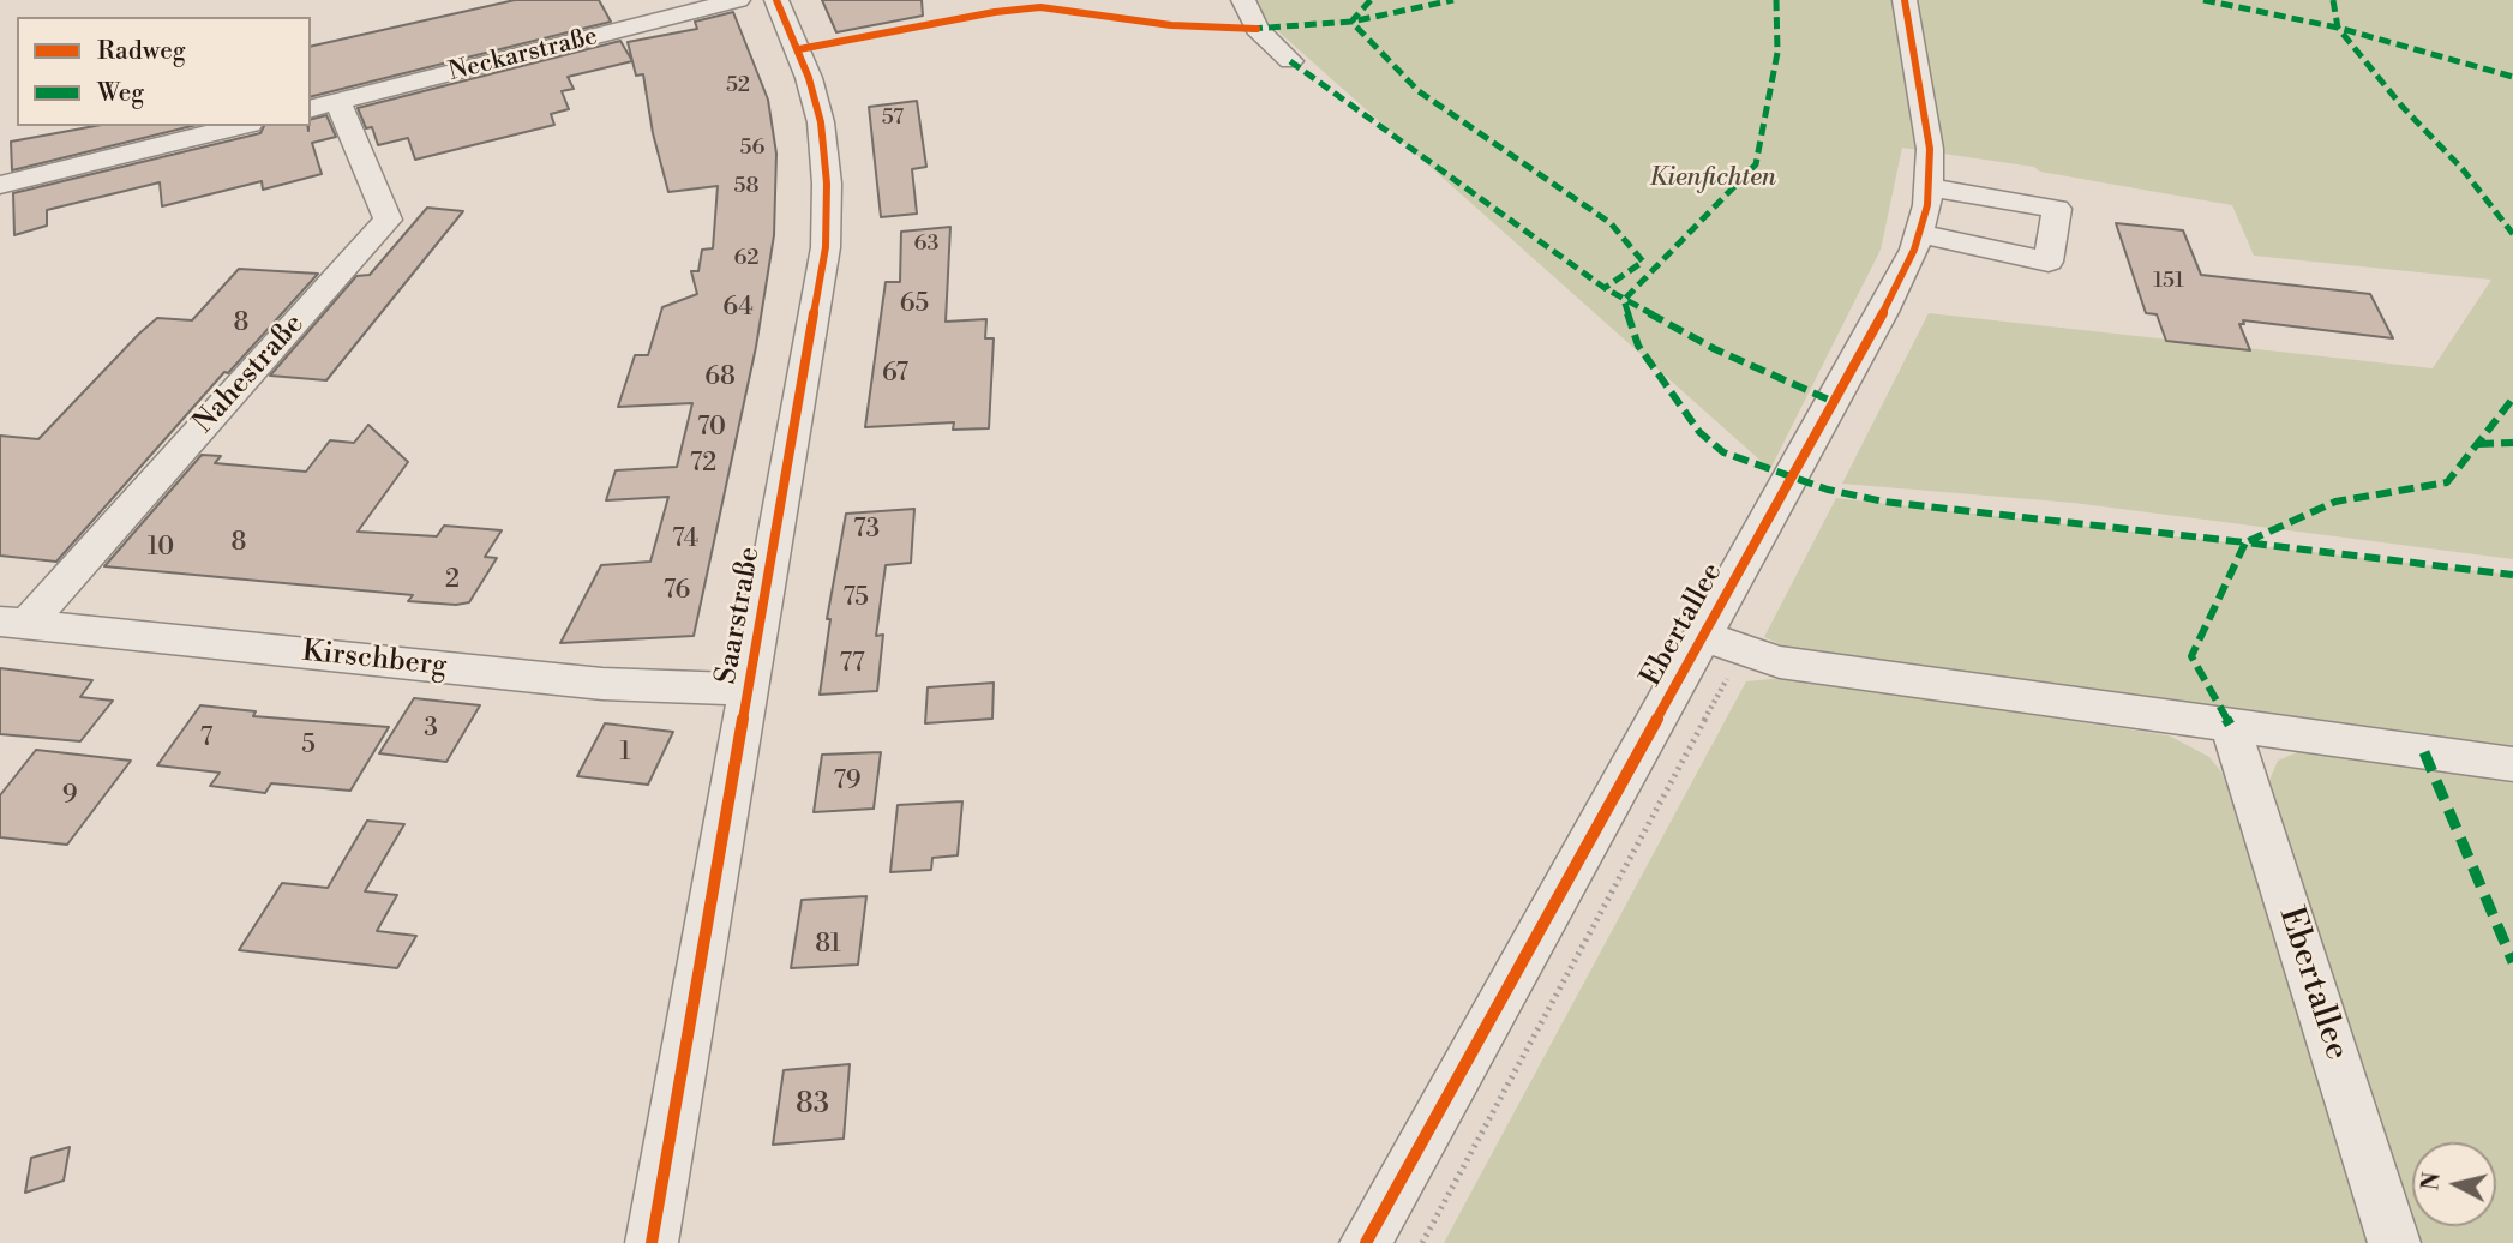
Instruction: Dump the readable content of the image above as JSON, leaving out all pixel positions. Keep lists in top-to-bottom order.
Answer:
{
  "streets": {
    "street": [
      "Neckarstraße",
      "Nahestraße",
      "Saarstraße",
      "Ebertallee",
      "Kirschberg"
    ]
  },
  "crossings": [
    ["Neckarstraße", "Nahestraße"],
    ["Nahestraße", "Kirschberg"],
    ["Saarstraße", "Kirschberg"]
  ],
  "parks": ["Kienfichten"],
  "house_numbers": [
    "52",
    "57",
    "56",
    "58",
    "63",
    "62",
    "151",
    "65",
    "64",
    "8",
    "67",
    "68",
    "70",
    "72",
    "73",
    "74",
    "8",
    "10",
    "2",
    "76",
    "75",
    "77",
    "3",
    "7",
    "5",
    "1",
    "79",
    "9",
    "81",
    "83"
  ],
  "legend": ["Radweg", "Weg"],
  "north": "left"
}
